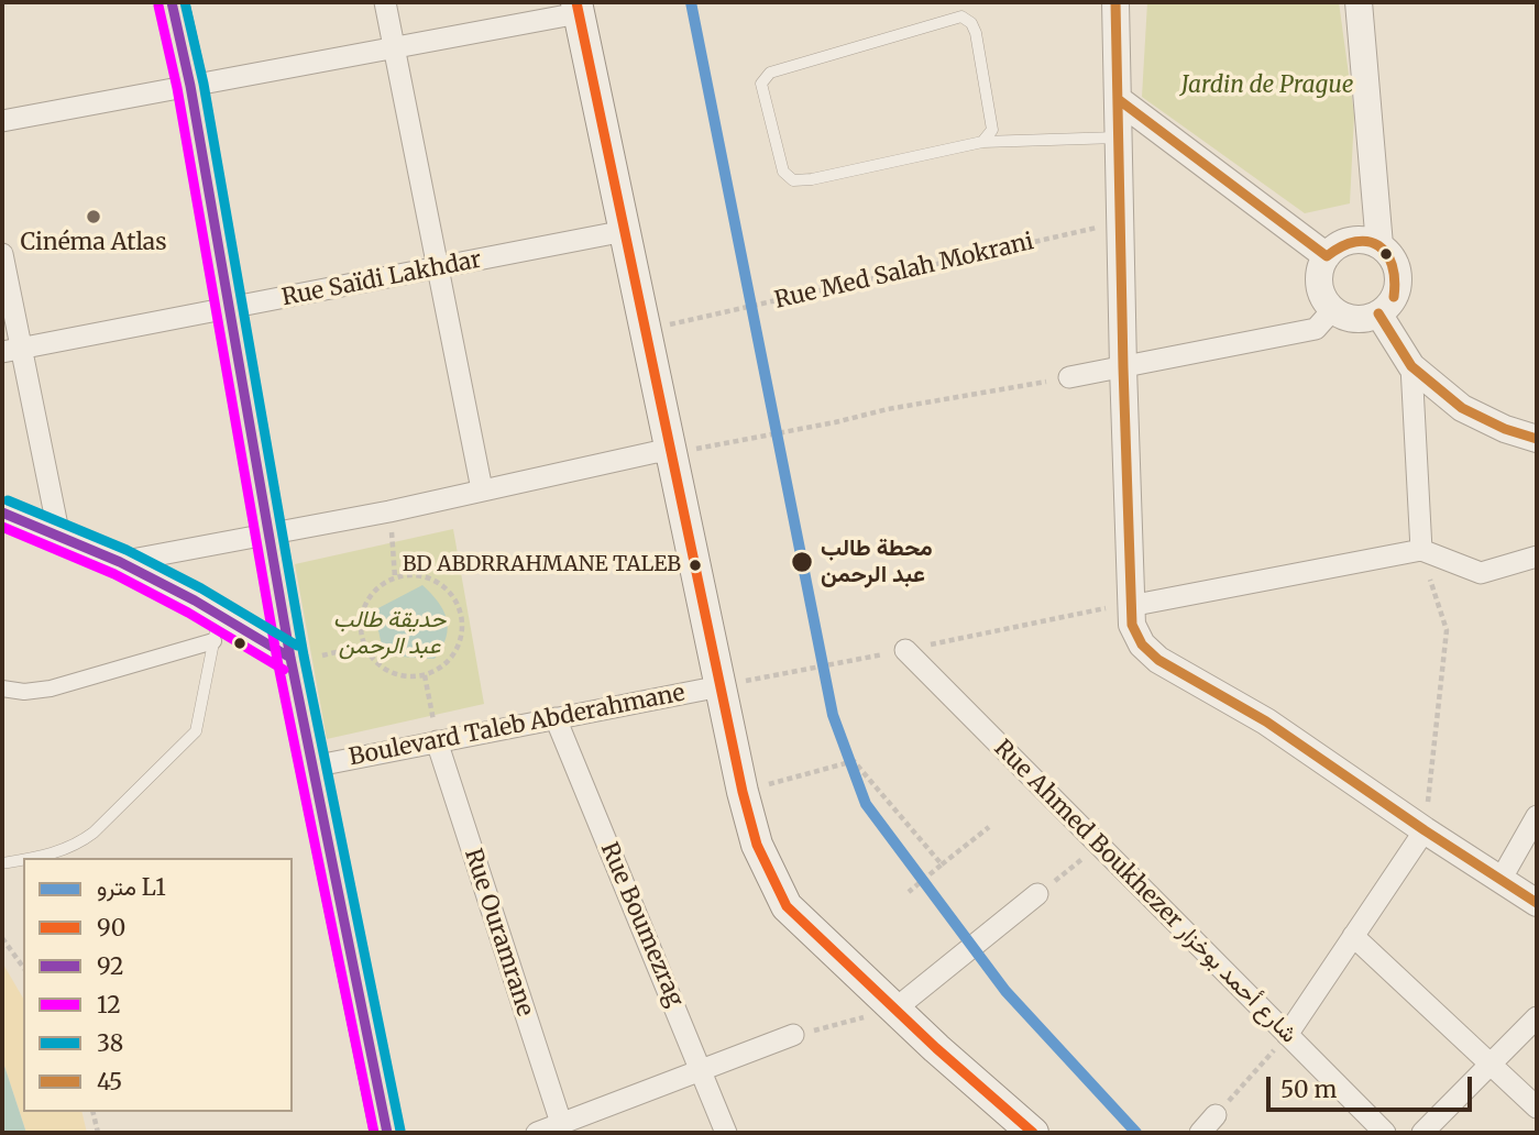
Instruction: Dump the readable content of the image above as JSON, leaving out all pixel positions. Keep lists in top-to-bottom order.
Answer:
{
  "streets": {
    "street": [
      "Rue Saïdi Lakhdar",
      "Boulevard Taleb Abderahmane",
      "Rue Ahmed Boukhezer شارع أحمد بوخزار",
      "Rue Boumezrag",
      "Rue Ouramrane"
    ],
    "path": ["Rue Med Salah Mokrani"]
  },
  "crossings": [
    ["Boulevard Taleb Abderahmane", "Rue Boumezrag"],
    ["Boulevard Taleb Abderahmane", "Rue Ouramrane"]
  ],
  "parks": ["Jardin de Prague", "حديقة طالب عبد الرحمن"],
  "places": ["Cinéma Atlas", "محطة طالب عبد الرحمن", "BD ABDRRAHMANE TALEB"],
  "lines": [
    "metro line L1",
    "transit line 90",
    "transit line 92",
    "transit line 38",
    "transit line 45",
    "transit line 12"
  ],
  "legend": [
    "مترو L1",
    "90",
    "92",
    "12",
    "38",
    "45"
  ],
  "scale_bar": "50 m"
}
